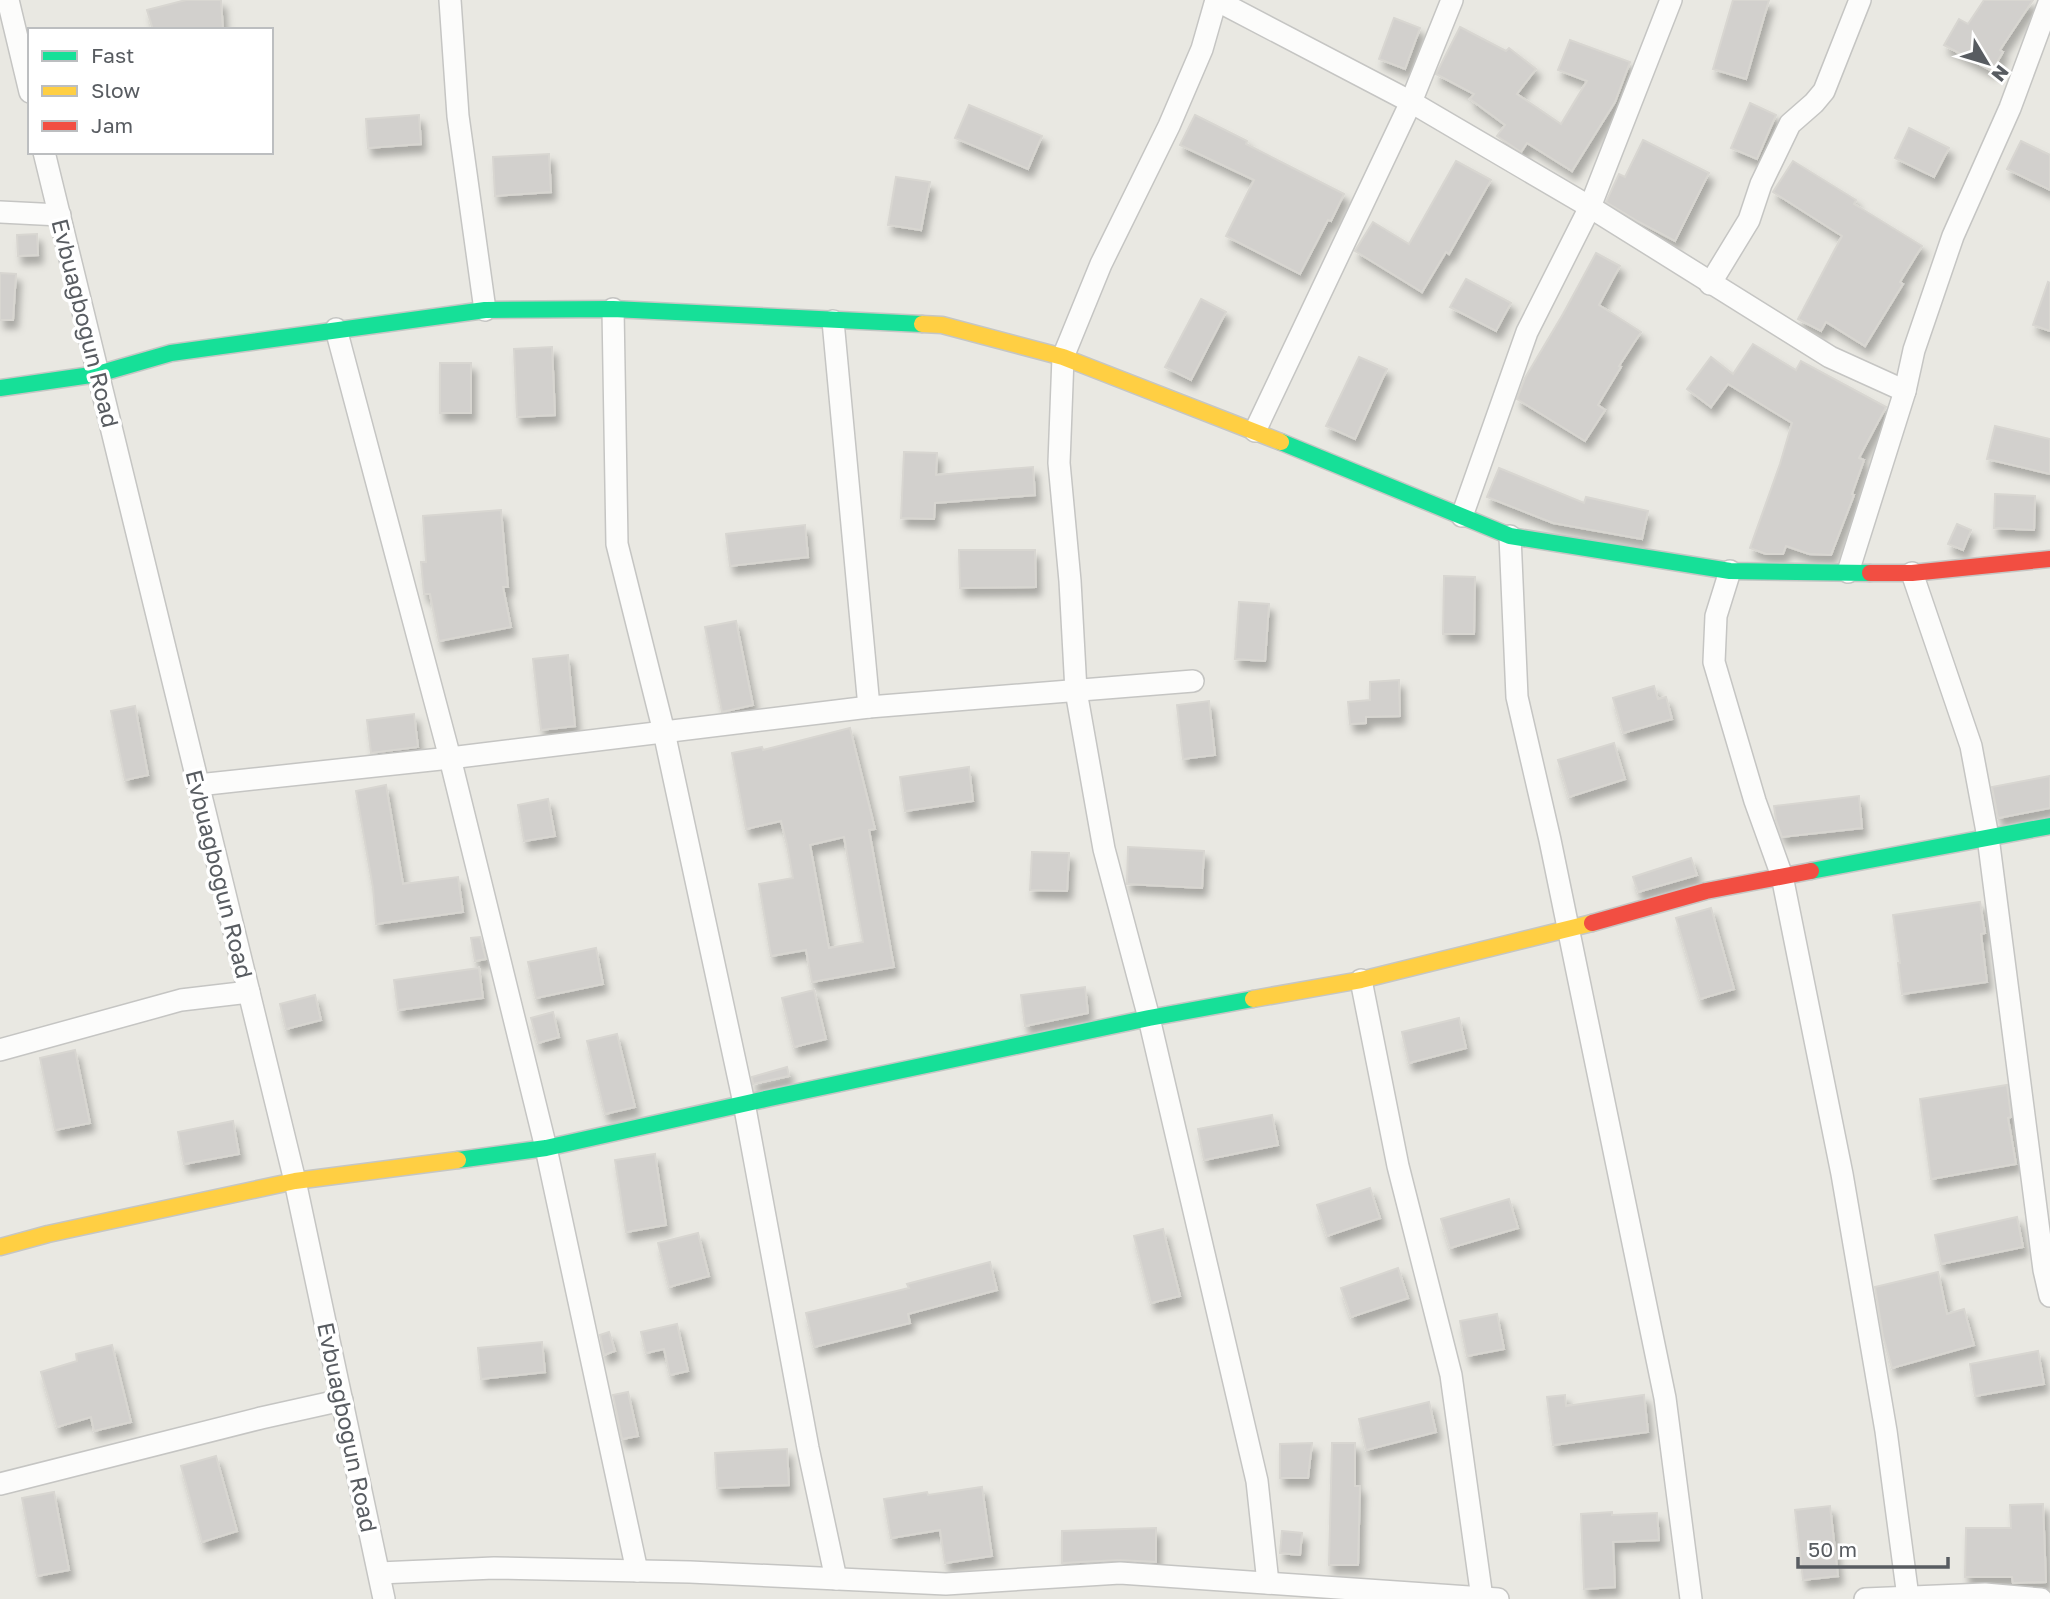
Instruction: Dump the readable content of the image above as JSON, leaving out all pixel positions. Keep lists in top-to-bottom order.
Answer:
{
  "streets": {
    "street": ["Evbuagbogun Road"]
  },
  "legend": ["Fast", "Slow", "Jam"],
  "scale_bar": "50 m",
  "north": "bottom right"
}
